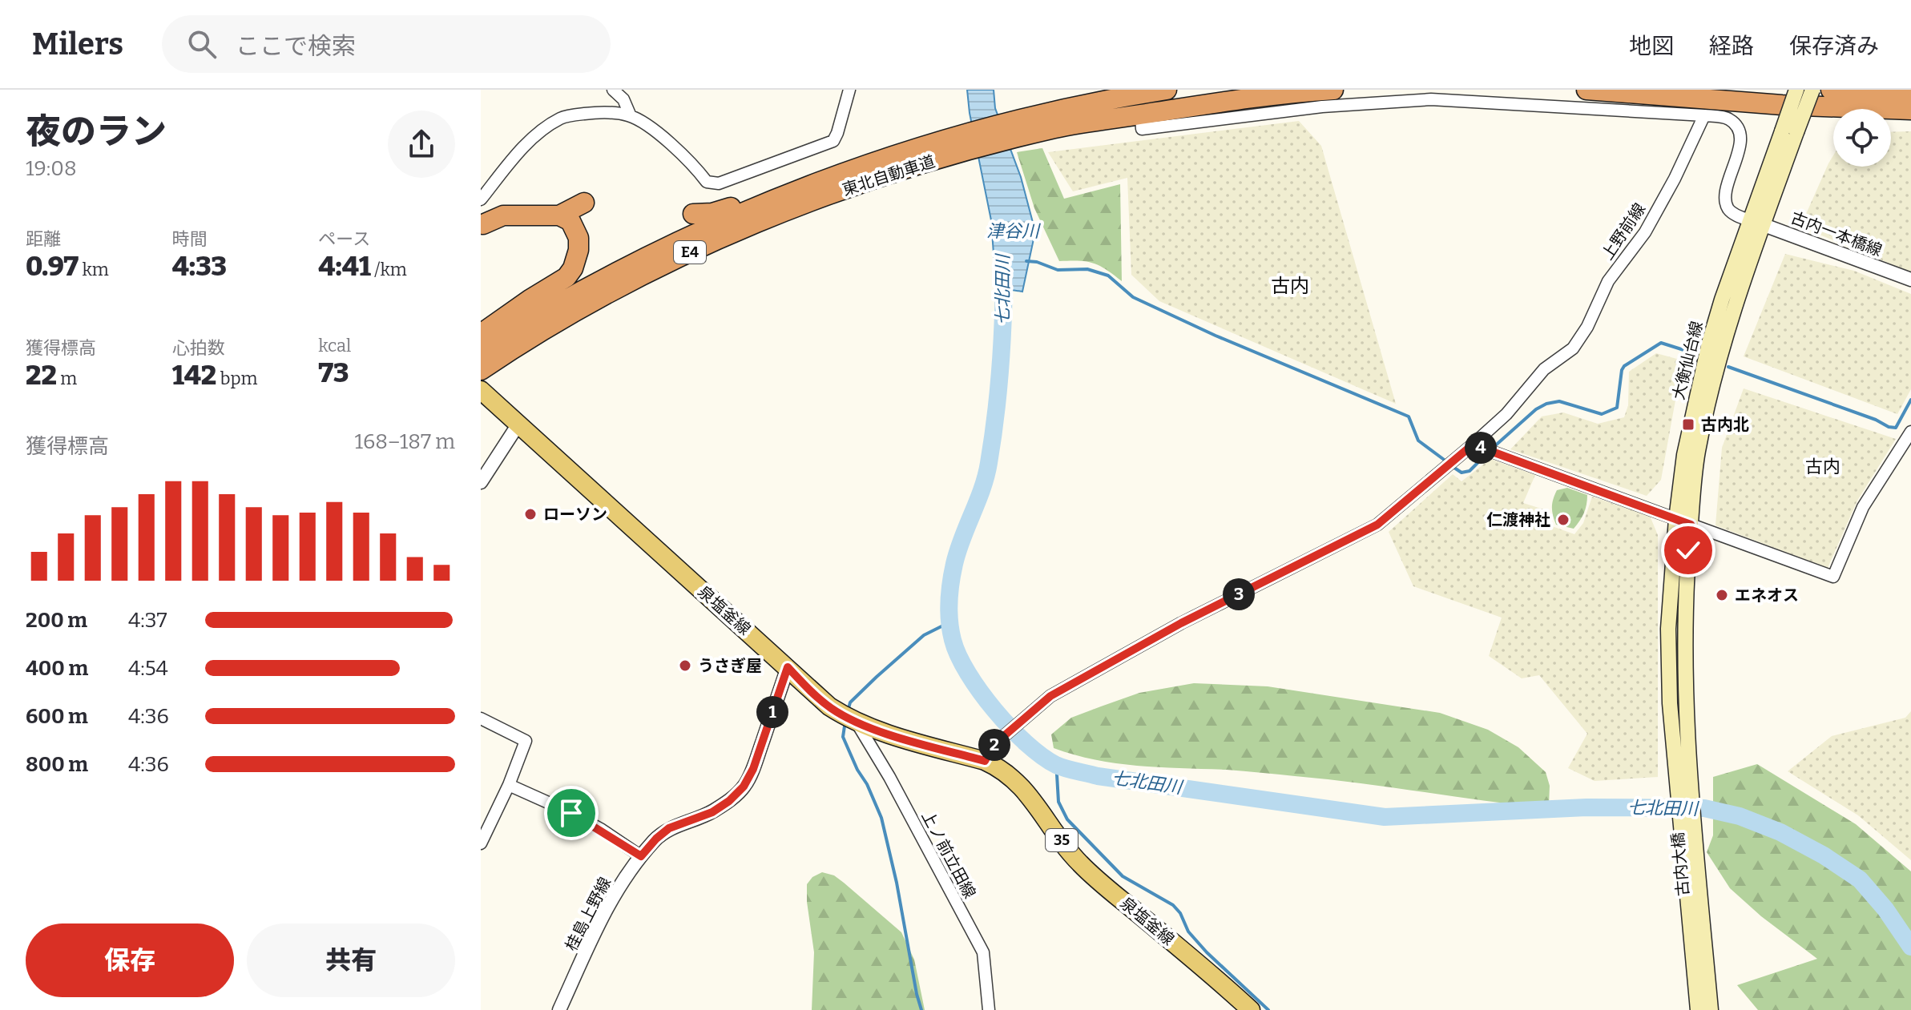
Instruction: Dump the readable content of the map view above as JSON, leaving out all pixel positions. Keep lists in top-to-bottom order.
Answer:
{
  "streets": {
    "highway": ["東北自動車道", "E4"],
    "main road": [
      "大衡仙台線",
      "泉塩釜線",
      "35",
      "古内大橋"
    ],
    "street": [
      "上野前線",
      "古内一本橋線",
      "上ノ前立田線",
      "桂島上野線"
    ]
  },
  "crossings": [
    ["上野前線", "泉塩釜線"],
    ["古内一本橋線", "大衡仙台線"],
    ["大衡仙台線", "古内大橋"],
    ["泉塩釜線", "上ノ前立田線"],
    ["泉塩釜線", "桂島上野線"]
  ],
  "districts": ["古内", "古内"],
  "water": ["津谷川", "七北田川"],
  "places": {
    "transit": ["古内北"],
    "other": [
      "ローソン",
      "仁渡神社",
      "エネオス",
      "うさぎ屋"
    ]
  },
  "page": {
    "header": "Milers",
    "search": "ここで検索",
    "nav": ["地図", "経路", "保存済み"],
    "heading": ["夜のラン", "19:08"],
    "stats": [
      ["距離", "0.97 km"],
      ["時間", "4:33"],
      ["ペース", "4:41 /km"],
      ["獲得標高", "22 m"],
      ["心拍数", "142 bpm"],
      ["kcal", "73"]
    ],
    "chart": ["獲得標高", "168–187 m"],
    "pins": [
      "4",
      "3",
      "1",
      "2"
    ],
    "list": [
      {
        "name": "200 m",
        "note": "4:37"
      },
      {
        "name": "400 m",
        "note": "4:54"
      },
      {
        "name": "600 m",
        "note": "4:36"
      },
      {
        "name": "800 m",
        "note": "4:36"
      }
    ],
    "buttons": ["保存", "共有"]
  }
}
